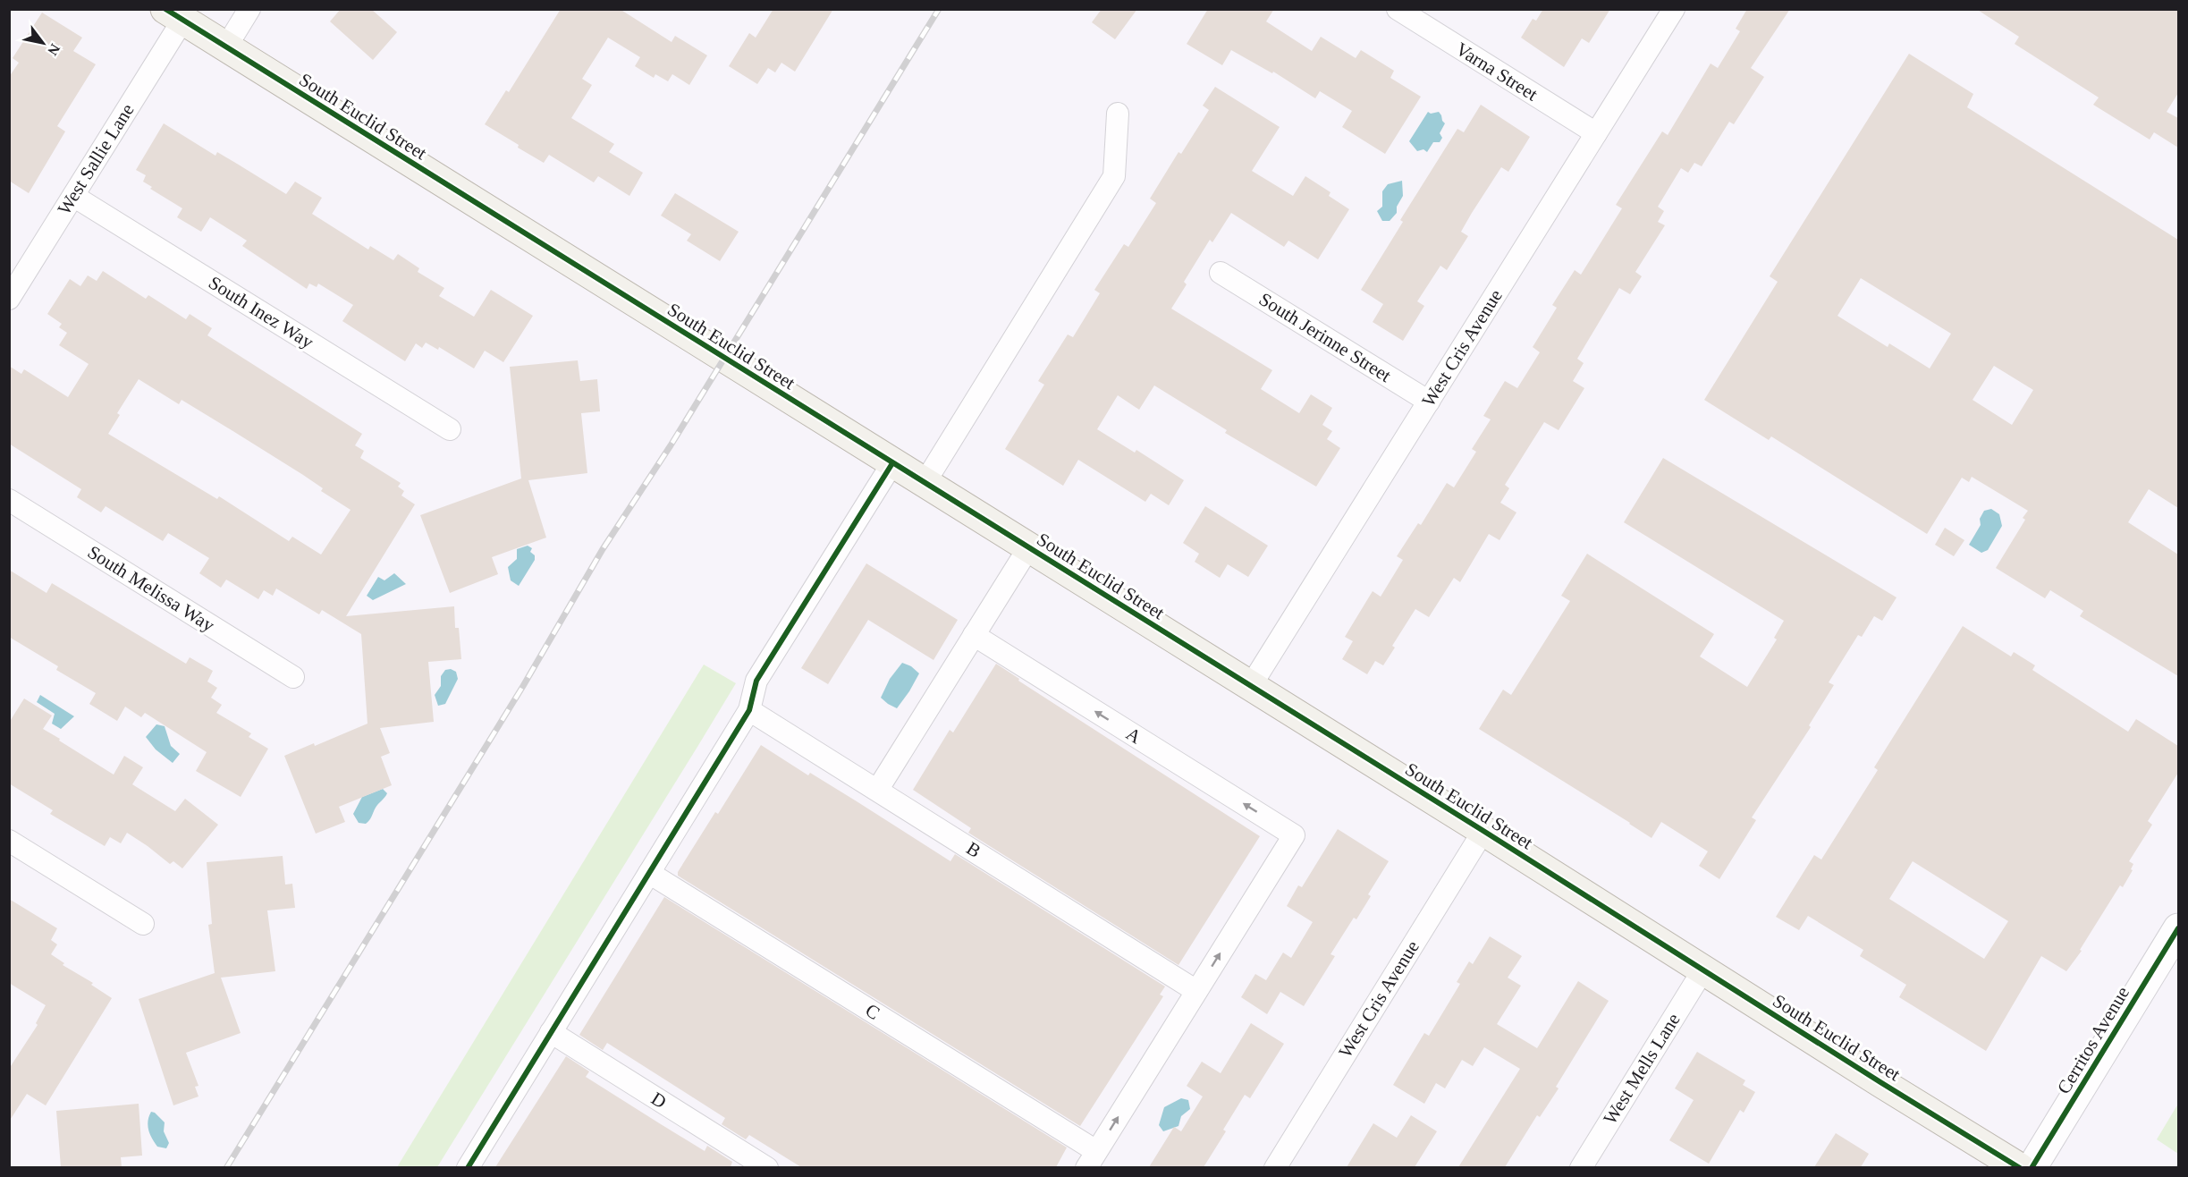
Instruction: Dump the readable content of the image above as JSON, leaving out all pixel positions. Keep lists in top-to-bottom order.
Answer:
{
  "streets": {
    "main road": ["South Euclid Street"],
    "street": [
      "Varna Street",
      "West Sallie Lane",
      "South Inez Way",
      "South Jerinne Street",
      "West Cris Avenue",
      "South Melissa Way",
      "A",
      "B",
      "C",
      "Cerritos Avenue",
      "West Mells Lane",
      "D"
    ]
  },
  "crossings": [
    ["Varna Street", "West Cris Avenue"],
    ["South Euclid Street", "West Sallie Lane"],
    ["South Euclid Street", "West Cris Avenue"],
    ["South Euclid Street", "West Mells Lane"],
    ["West Sallie Lane", "South Inez Way"],
    ["South Jerinne Street", "West Cris Avenue"],
    ["A", "B"]
  ],
  "north": "bottom right"
}
